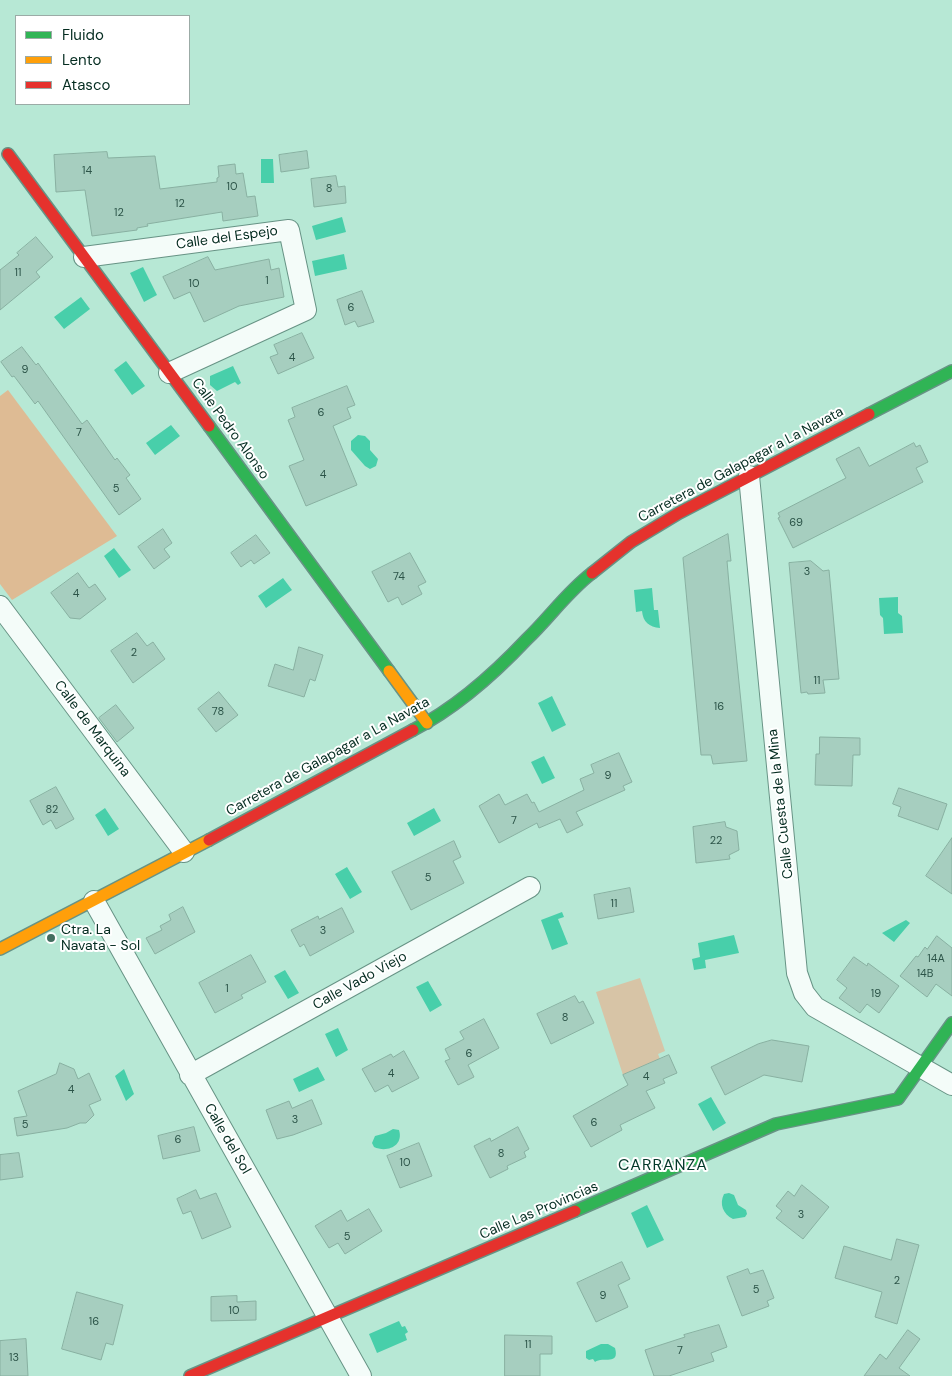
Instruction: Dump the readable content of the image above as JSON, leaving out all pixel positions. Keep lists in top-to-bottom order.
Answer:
{
  "streets": {
    "street": [
      "Calle del Espejo",
      "Calle Pedro Alonso",
      "Carretera de Galapagar a La Navata",
      "Calle de Marquina",
      "Calle Cuesta de la Mina",
      "Calle Vado Viejo",
      "Calle del Sol",
      "Calle Las Provincias"
    ]
  },
  "crossings": [
    ["Calle del Espejo", "Calle Pedro Alonso"],
    ["Calle Pedro Alonso", "Carretera de Galapagar a La Navata"],
    ["Carretera de Galapagar a La Navata", "Calle de Marquina"],
    ["Carretera de Galapagar a La Navata", "Calle Cuesta de la Mina"],
    ["Carretera de Galapagar a La Navata", "Calle del Sol"],
    ["Calle Cuesta de la Mina", "Calle Las Provincias"],
    ["Calle Vado Viejo", "Calle del Sol"],
    ["Calle del Sol", "Calle Las Provincias"]
  ],
  "districts": ["CARRANZA"],
  "places": ["Ctra. La Navata - Sol"],
  "house_numbers": [
    "14",
    "10",
    "8",
    "12",
    "12",
    "11",
    "1",
    "10",
    "6",
    "4",
    "9",
    "6",
    "7",
    "4",
    "5",
    "69",
    "3",
    "74",
    "4",
    "2",
    "11",
    "16",
    "78",
    "9",
    "82",
    "7",
    "22",
    "5",
    "11",
    "3",
    "14A",
    "14B",
    "1",
    "19",
    "8",
    "6",
    "4",
    "4",
    "4",
    "3",
    "6",
    "5",
    "6",
    "8",
    "10",
    "3",
    "5",
    "2",
    "5",
    "9",
    "10",
    "16",
    "11",
    "7",
    "13"
  ],
  "legend": ["Fluido", "Lento", "Atasco"]
}
